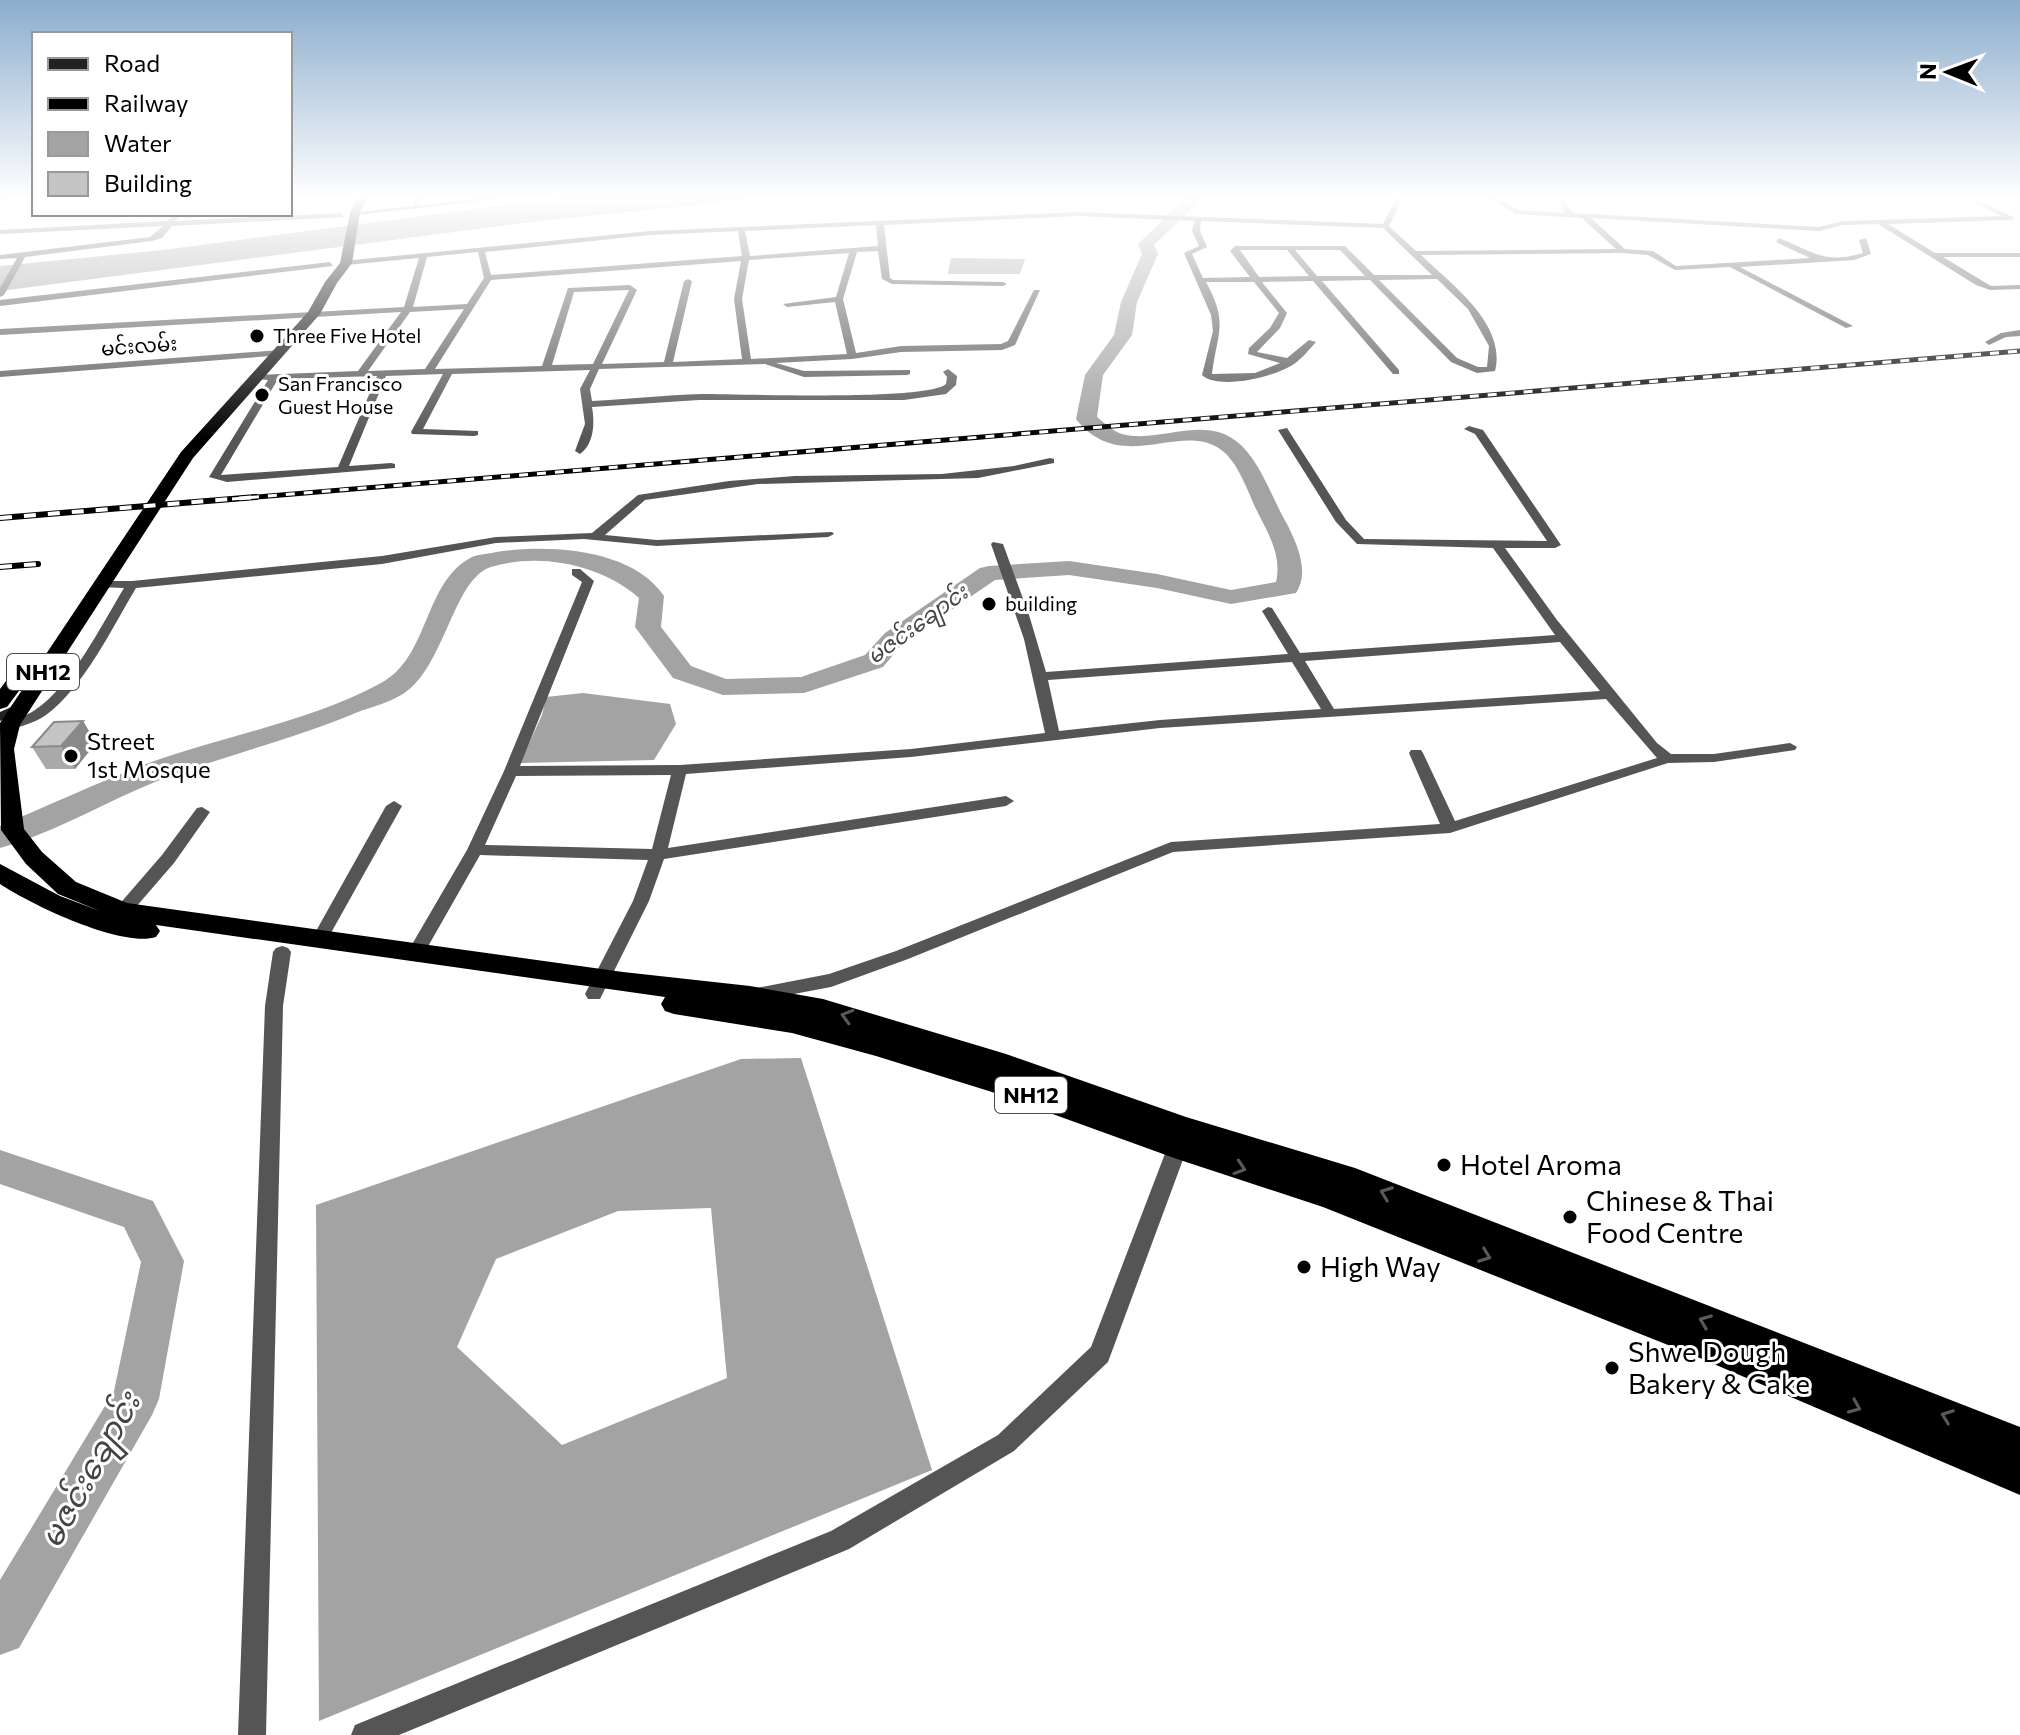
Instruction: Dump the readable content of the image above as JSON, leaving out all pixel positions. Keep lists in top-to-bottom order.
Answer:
{
  "streets": {
    "highway": ["NH12"],
    "street": ["မင်းလမ်း"]
  },
  "crossings": [
    ["မင်းလမ်း", "NH12"]
  ],
  "water": ["မဇင်းချောင်း"],
  "places": [
    "Three Five Hotel",
    "San Francisco Guest House",
    "building",
    "Street 1st Mosque",
    "Hotel Aroma",
    "Chinese & Thai Food Centre",
    "High Way",
    "Shwe Dough Bakery & Cake"
  ],
  "legend": [
    "Road",
    "Railway",
    "Water",
    "Building"
  ],
  "north": "left"
}
